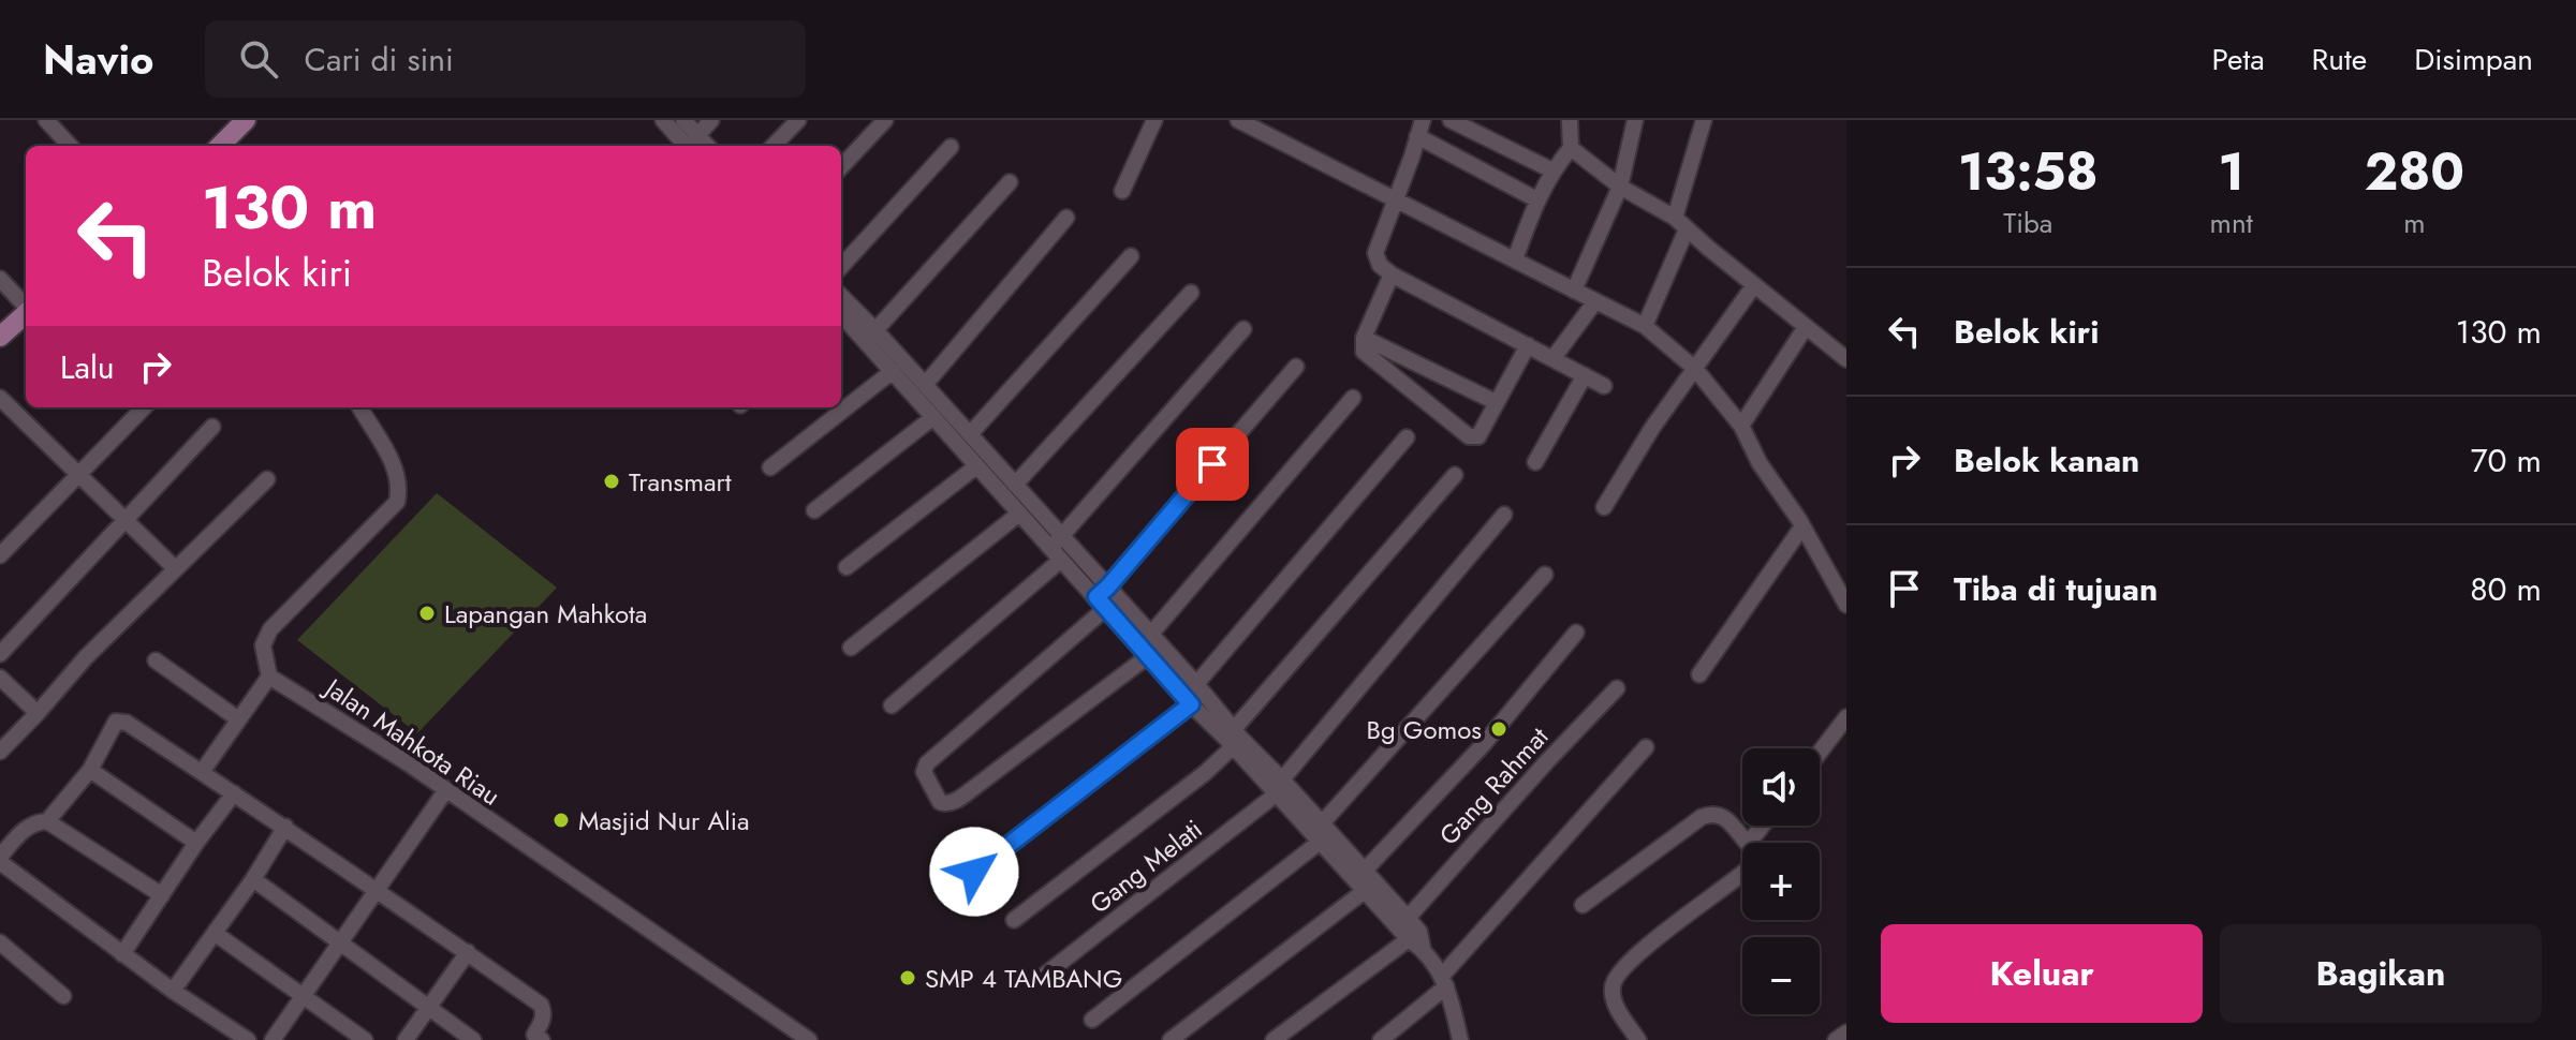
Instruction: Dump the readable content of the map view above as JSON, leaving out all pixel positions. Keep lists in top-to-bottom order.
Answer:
{
  "streets": {
    "street": ["Jalan Mahkota Riau", "Gang Rahmat", "Gang Melati"]
  },
  "places": [
    "Transmart",
    "Lapangan Mahkota",
    "Bg Gomos",
    "Masjid Nur Alia",
    "SMP 4 TAMBANG"
  ],
  "page": {
    "header": "Navio",
    "search": "Cari di sini",
    "nav": ["Peta", "Rute", "Disimpan"],
    "eta": [
      "13:58",
      "Tiba",
      "1",
      "mnt",
      "280",
      "m"
    ],
    "turn": ["130 m", "Belok kiri"],
    "list": [
      {
        "name": "Belok kiri",
        "value": "130 m"
      },
      {
        "name": "Belok kanan",
        "value": "70 m"
      },
      {
        "name": "Tiba di tujuan",
        "value": "80 m"
      }
    ],
    "then": "Lalu",
    "map_buttons": ["+", "−"],
    "buttons": ["Keluar", "Bagikan"]
  }
}
